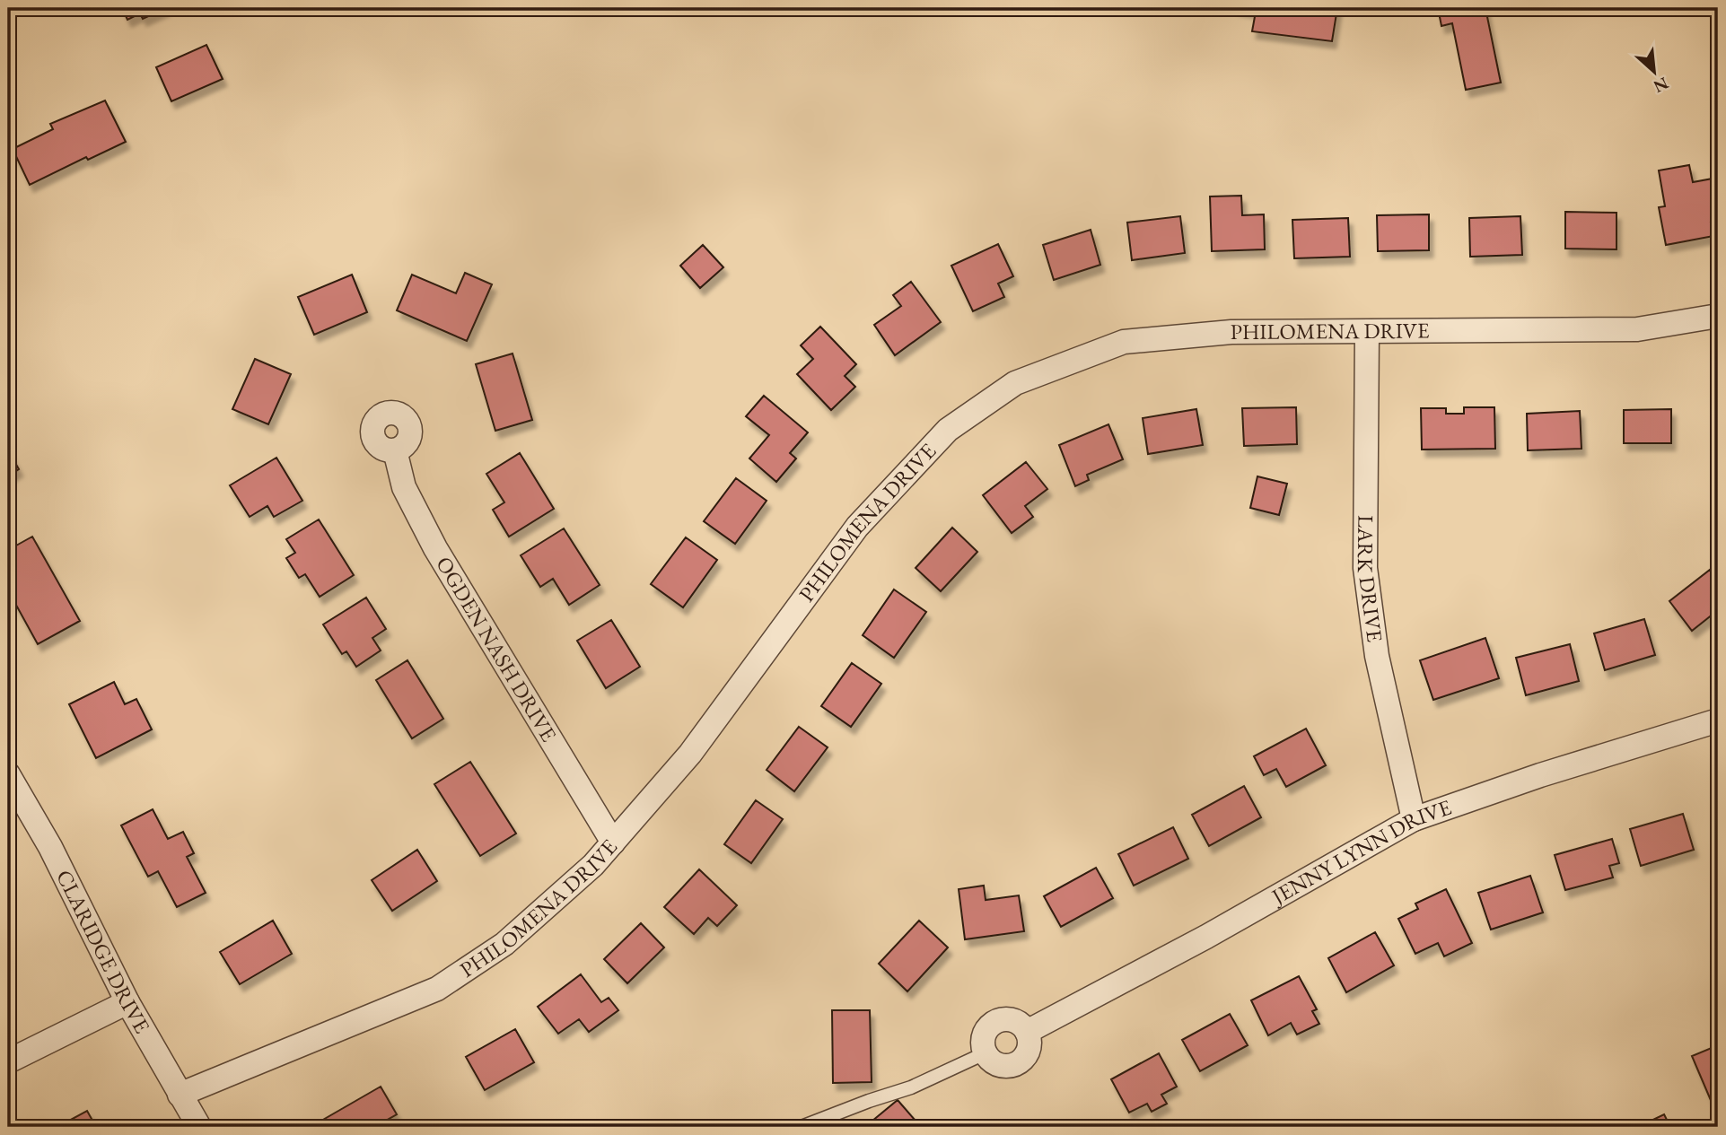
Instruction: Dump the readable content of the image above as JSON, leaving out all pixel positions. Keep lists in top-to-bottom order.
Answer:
{
  "streets": {
    "street": [
      "PHILOMENA DRIVE",
      "LARK DRIVE",
      "OGDEN NASH DRIVE",
      "JENNY LYNN DRIVE",
      "CLARIDGE DRIVE"
    ]
  },
  "crossings": [
    ["PHILOMENA DRIVE", "LARK DRIVE"],
    ["PHILOMENA DRIVE", "OGDEN NASH DRIVE"],
    ["PHILOMENA DRIVE", "CLARIDGE DRIVE"],
    ["LARK DRIVE", "JENNY LYNN DRIVE"]
  ],
  "north": "bottom right"
}
